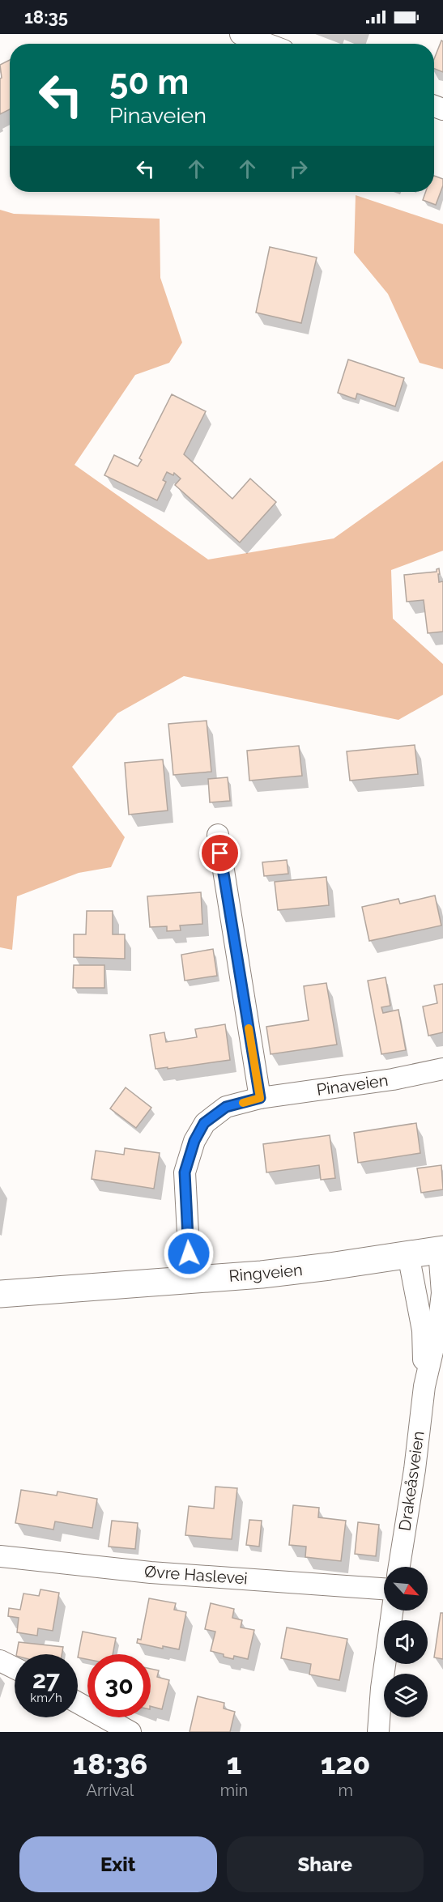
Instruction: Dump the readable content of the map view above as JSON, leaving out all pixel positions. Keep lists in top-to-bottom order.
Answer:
{
  "streets": {
    "main road": ["Ringveien"],
    "street": ["Pinaveien", "Drakeåsveien", "Øvre Haslevei"]
  },
  "crossings": [
    ["Pinaveien", "Ringveien"],
    ["Ringveien", "Drakeåsveien"]
  ],
  "north": "bottom right",
  "page": {
    "status": "18:35",
    "turn": ["50 m", "Pinaveien"],
    "speed": "27 km/h",
    "limit": "30",
    "eta": [
      "18:36",
      "Arrival",
      "1",
      "min",
      "120",
      "m"
    ],
    "buttons": ["Exit", "Share"]
  }
}
